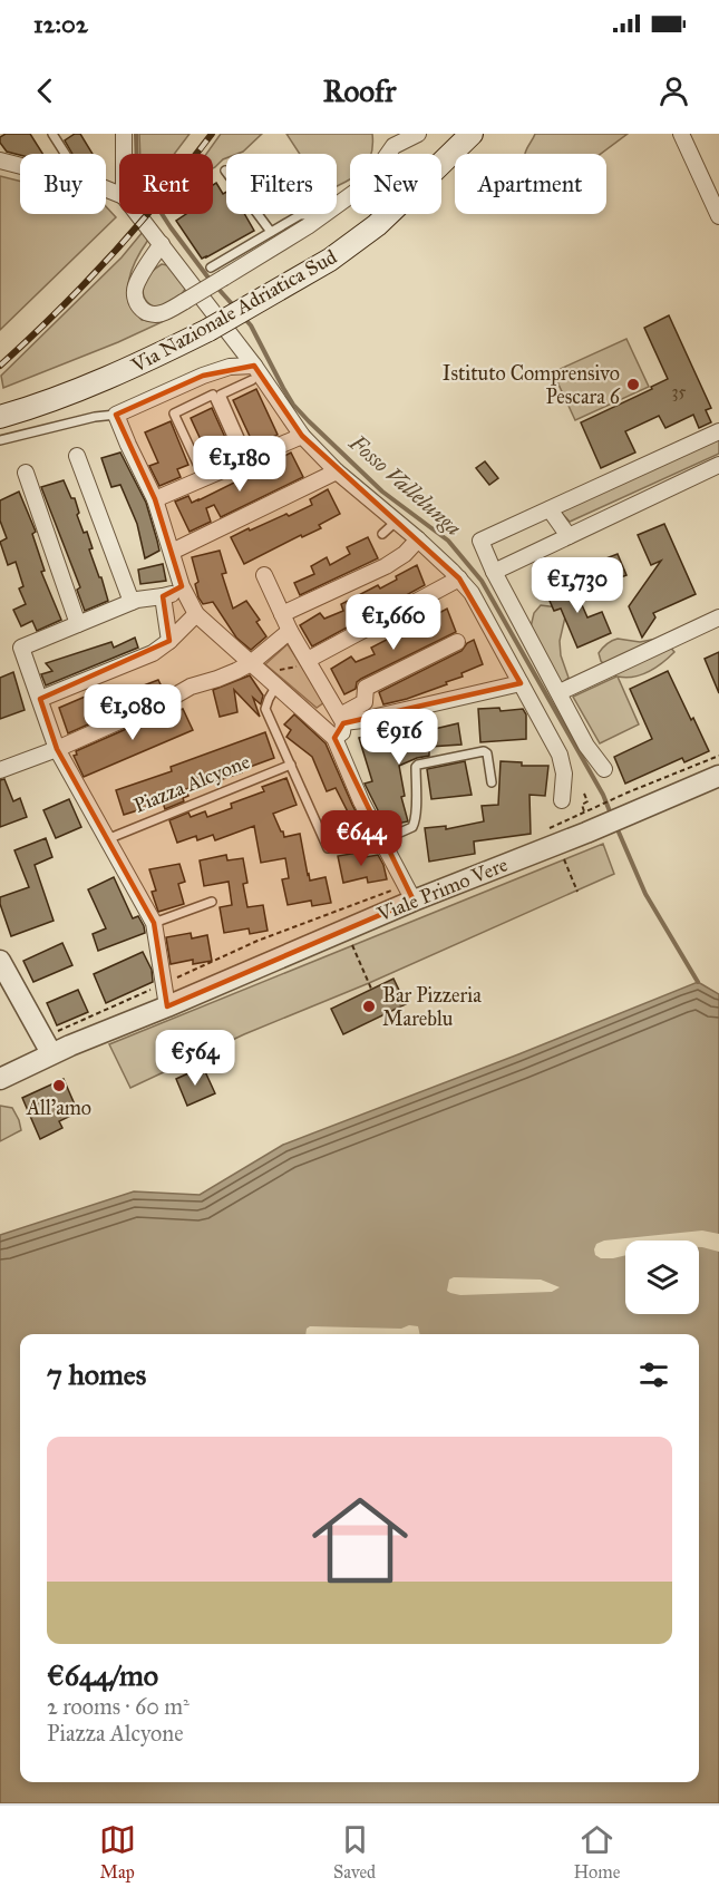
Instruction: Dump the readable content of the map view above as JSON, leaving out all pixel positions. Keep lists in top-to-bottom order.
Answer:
{
  "streets": {
    "main road": ["Via Nazionale Adriatica Sud"],
    "street": ["Viale Primo Vere"],
    "lane": ["Piazza Alcyone"]
  },
  "water": ["Fosso Vallelunga"],
  "places": ["Istituto Comprensivo Pescara 6", "Bar Pizzeria Mareblu", "All'amo"],
  "house_numbers": ["35"],
  "page": {
    "status": "12:02",
    "header": "Roofr",
    "chip": [
      "Buy",
      "Rent",
      "Filters",
      "New",
      "Apartment"
    ],
    "price": [
      "€1,180",
      "€1,730",
      "€1,660",
      "€1,080",
      "€916",
      "€644",
      "€564"
    ],
    "heading": "7 homes",
    "list": [
      {
        "name": "€644/mo",
        "note": "2 rooms · 60 m² · Piazza Alcyone"
      }
    ],
    "tabs": ["Map", "Saved", "Home"]
  }
}
